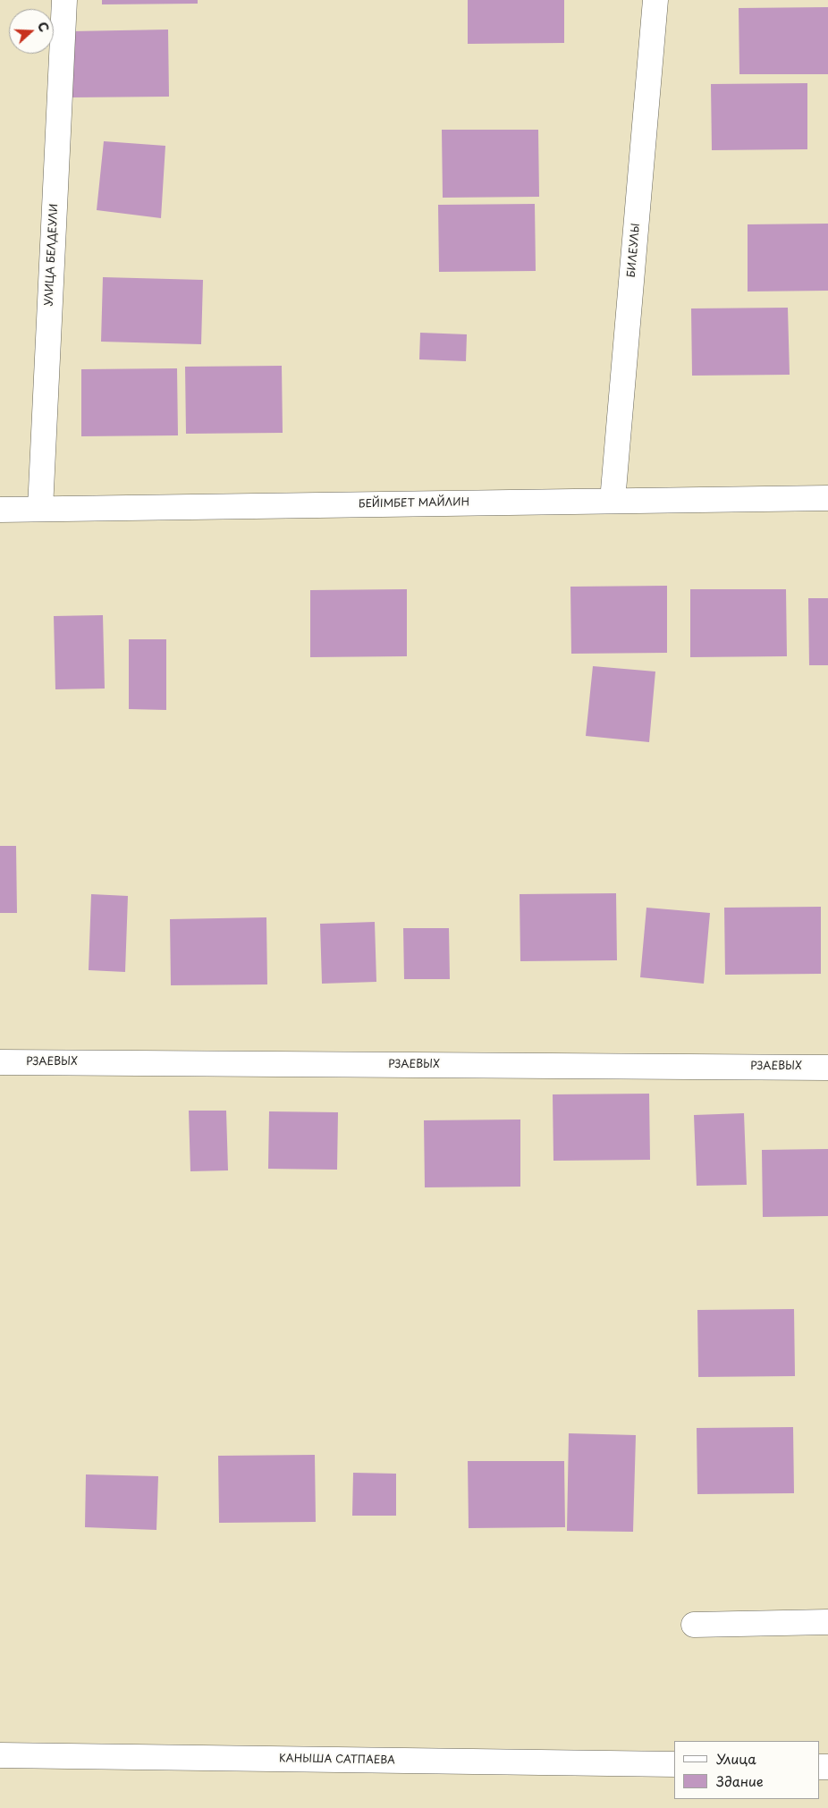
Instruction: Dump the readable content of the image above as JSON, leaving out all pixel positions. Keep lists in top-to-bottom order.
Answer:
{
  "streets": {
    "street": [
      "БИЛЕУЛЫ",
      "УЛИЦА БЕЛДЕУЛИ",
      "БЕЙІМБЕТ МАЙЛИН",
      "РЗАЕВЫХ",
      "КАНЫША САТПАЕВА"
    ]
  },
  "crossings": [
    ["БИЛЕУЛЫ", "БЕЙІМБЕТ МАЙЛИН"],
    ["УЛИЦА БЕЛДЕУЛИ", "БЕЙІМБЕТ МАЙЛИН"]
  ],
  "legend": ["Улица", "Здание"],
  "north": "right"
}
